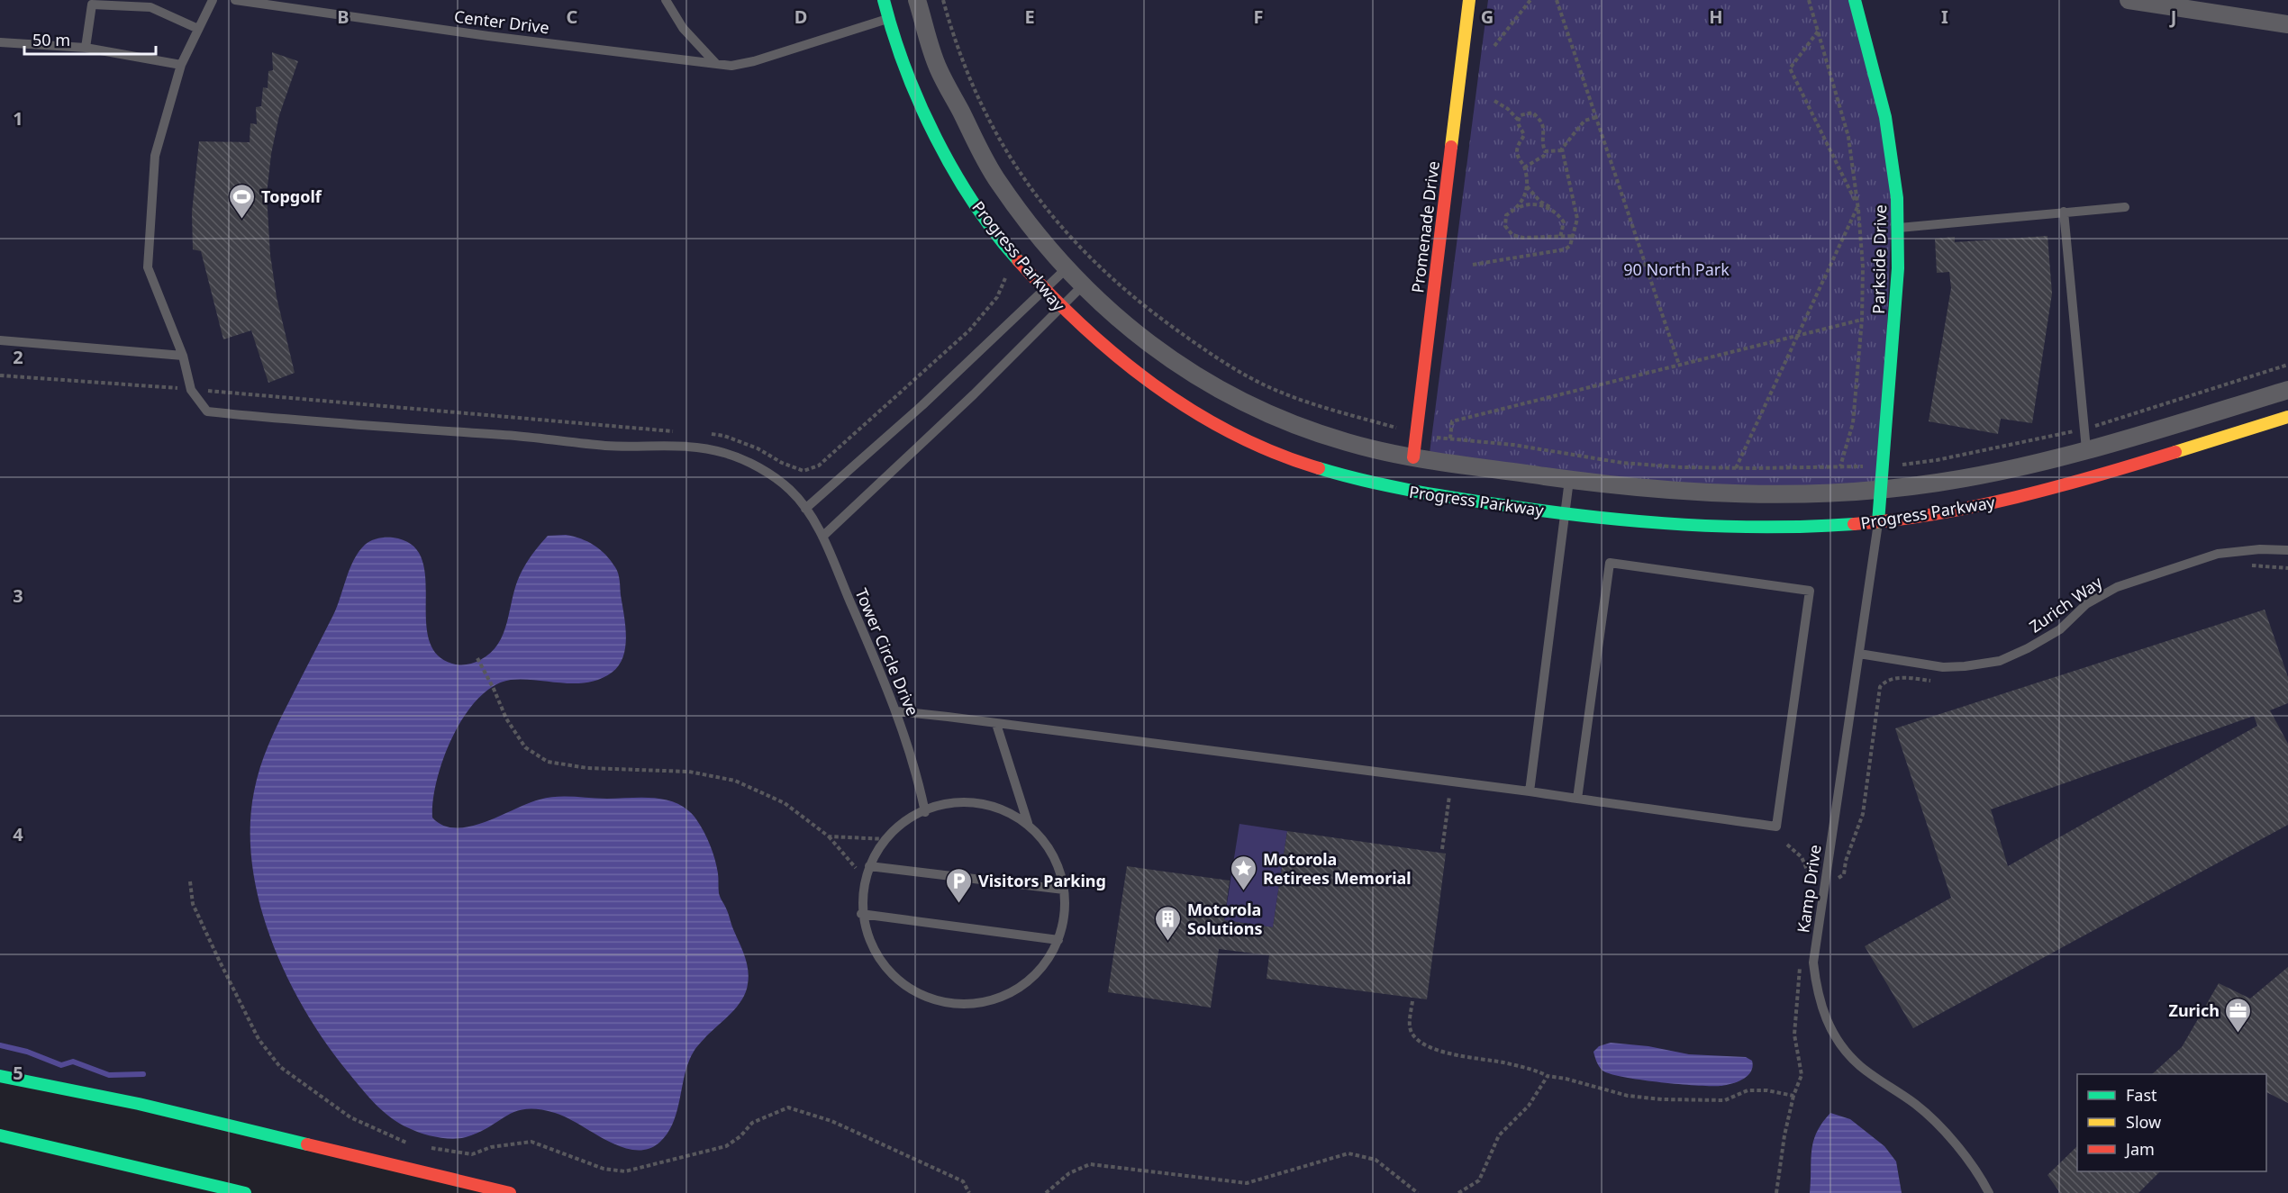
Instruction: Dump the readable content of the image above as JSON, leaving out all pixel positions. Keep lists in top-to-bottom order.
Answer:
{
  "streets": {
    "main road": ["Promenade Drive", "Progress Parkway", "Parkside Drive"],
    "lane": [
      "Center Drive",
      "Zurich Way",
      "Tower Circle Drive",
      "Kamp Drive"
    ]
  },
  "crossings": [
    ["Center Drive", "Progress Parkway"],
    ["Promenade Drive", "Progress Parkway"],
    ["Progress Parkway", "Parkside Drive"],
    ["Progress Parkway", "Kamp Drive"],
    ["Parkside Drive", "Kamp Drive"],
    ["Zurich Way", "Kamp Drive"]
  ],
  "parks": ["90 North Park"],
  "places": {
    "sports": ["Topgolf"],
    "place": ["Motorola Retirees Memorial"],
    "parking": ["Visitors Parking"],
    "building": ["Motorola Solutions"],
    "office": ["Zurich"]
  },
  "legend": ["Fast", "Slow", "Jam"],
  "scale_bar": "50 m",
  "grid": {
    "columns": [
      "B",
      "C",
      "D",
      "E",
      "F",
      "G",
      "H",
      "I",
      "J"
    ],
    "rows": [
      "1",
      "2",
      "3",
      "4",
      "5"
    ]
  }
}
